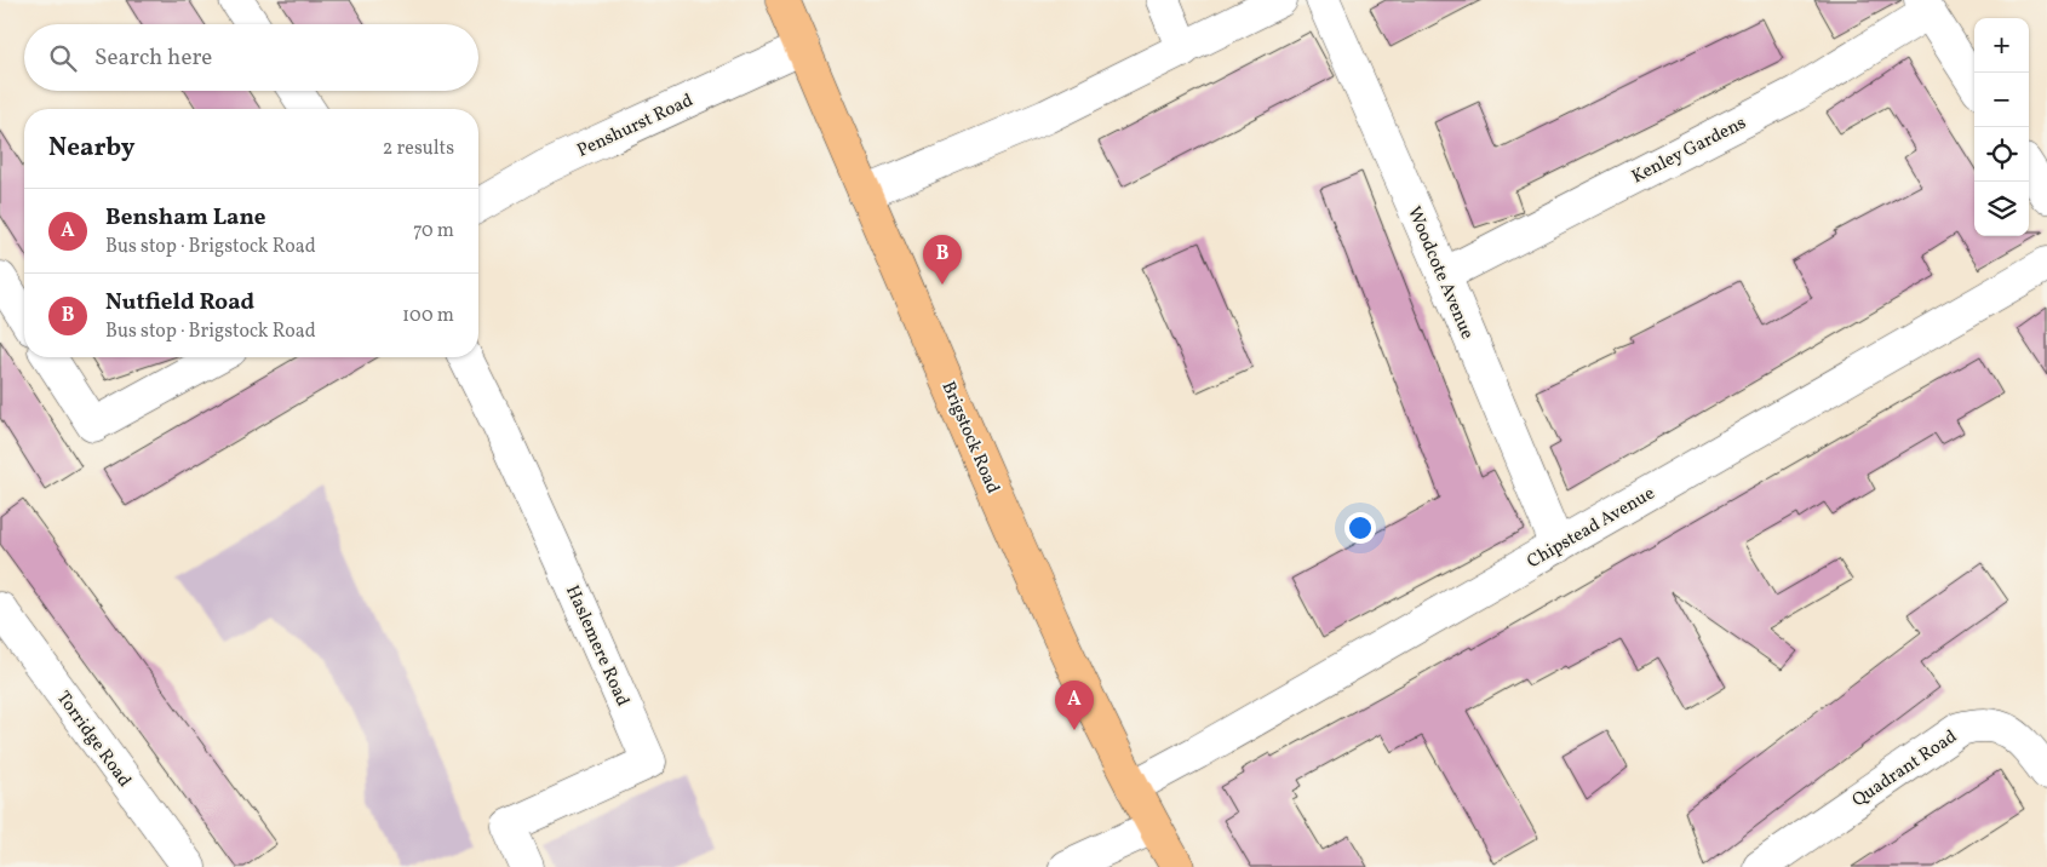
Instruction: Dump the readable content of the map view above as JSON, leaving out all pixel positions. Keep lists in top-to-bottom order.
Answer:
{
  "streets": {
    "main road": ["Brigstock Road"],
    "street": [
      "Penshurst Road",
      "Kenley Gardens",
      "Woodcote Avenue",
      "Chipstead Avenue",
      "Haslemere Road",
      "Torridge Road",
      "Quadrant Road"
    ]
  },
  "crossings": [
    ["Penshurst Road", "Brigstock Road"],
    ["Kenley Gardens", "Woodcote Avenue"],
    ["Woodcote Avenue", "Chipstead Avenue"],
    ["Brigstock Road", "Chipstead Avenue"]
  ],
  "page": {
    "map_buttons": ["+", "−"],
    "search": "Search here",
    "heading": ["Nearby", "2 results"],
    "list": [
      {
        "mark": "A",
        "name": "Bensham Lane",
        "note": "Bus stop · Brigstock Road",
        "value": "70 m"
      },
      {
        "mark": "B",
        "name": "Nutfield Road",
        "note": "Bus stop · Brigstock Road",
        "value": "100 m"
      }
    ],
    "pins": ["B", "A"]
  }
}
